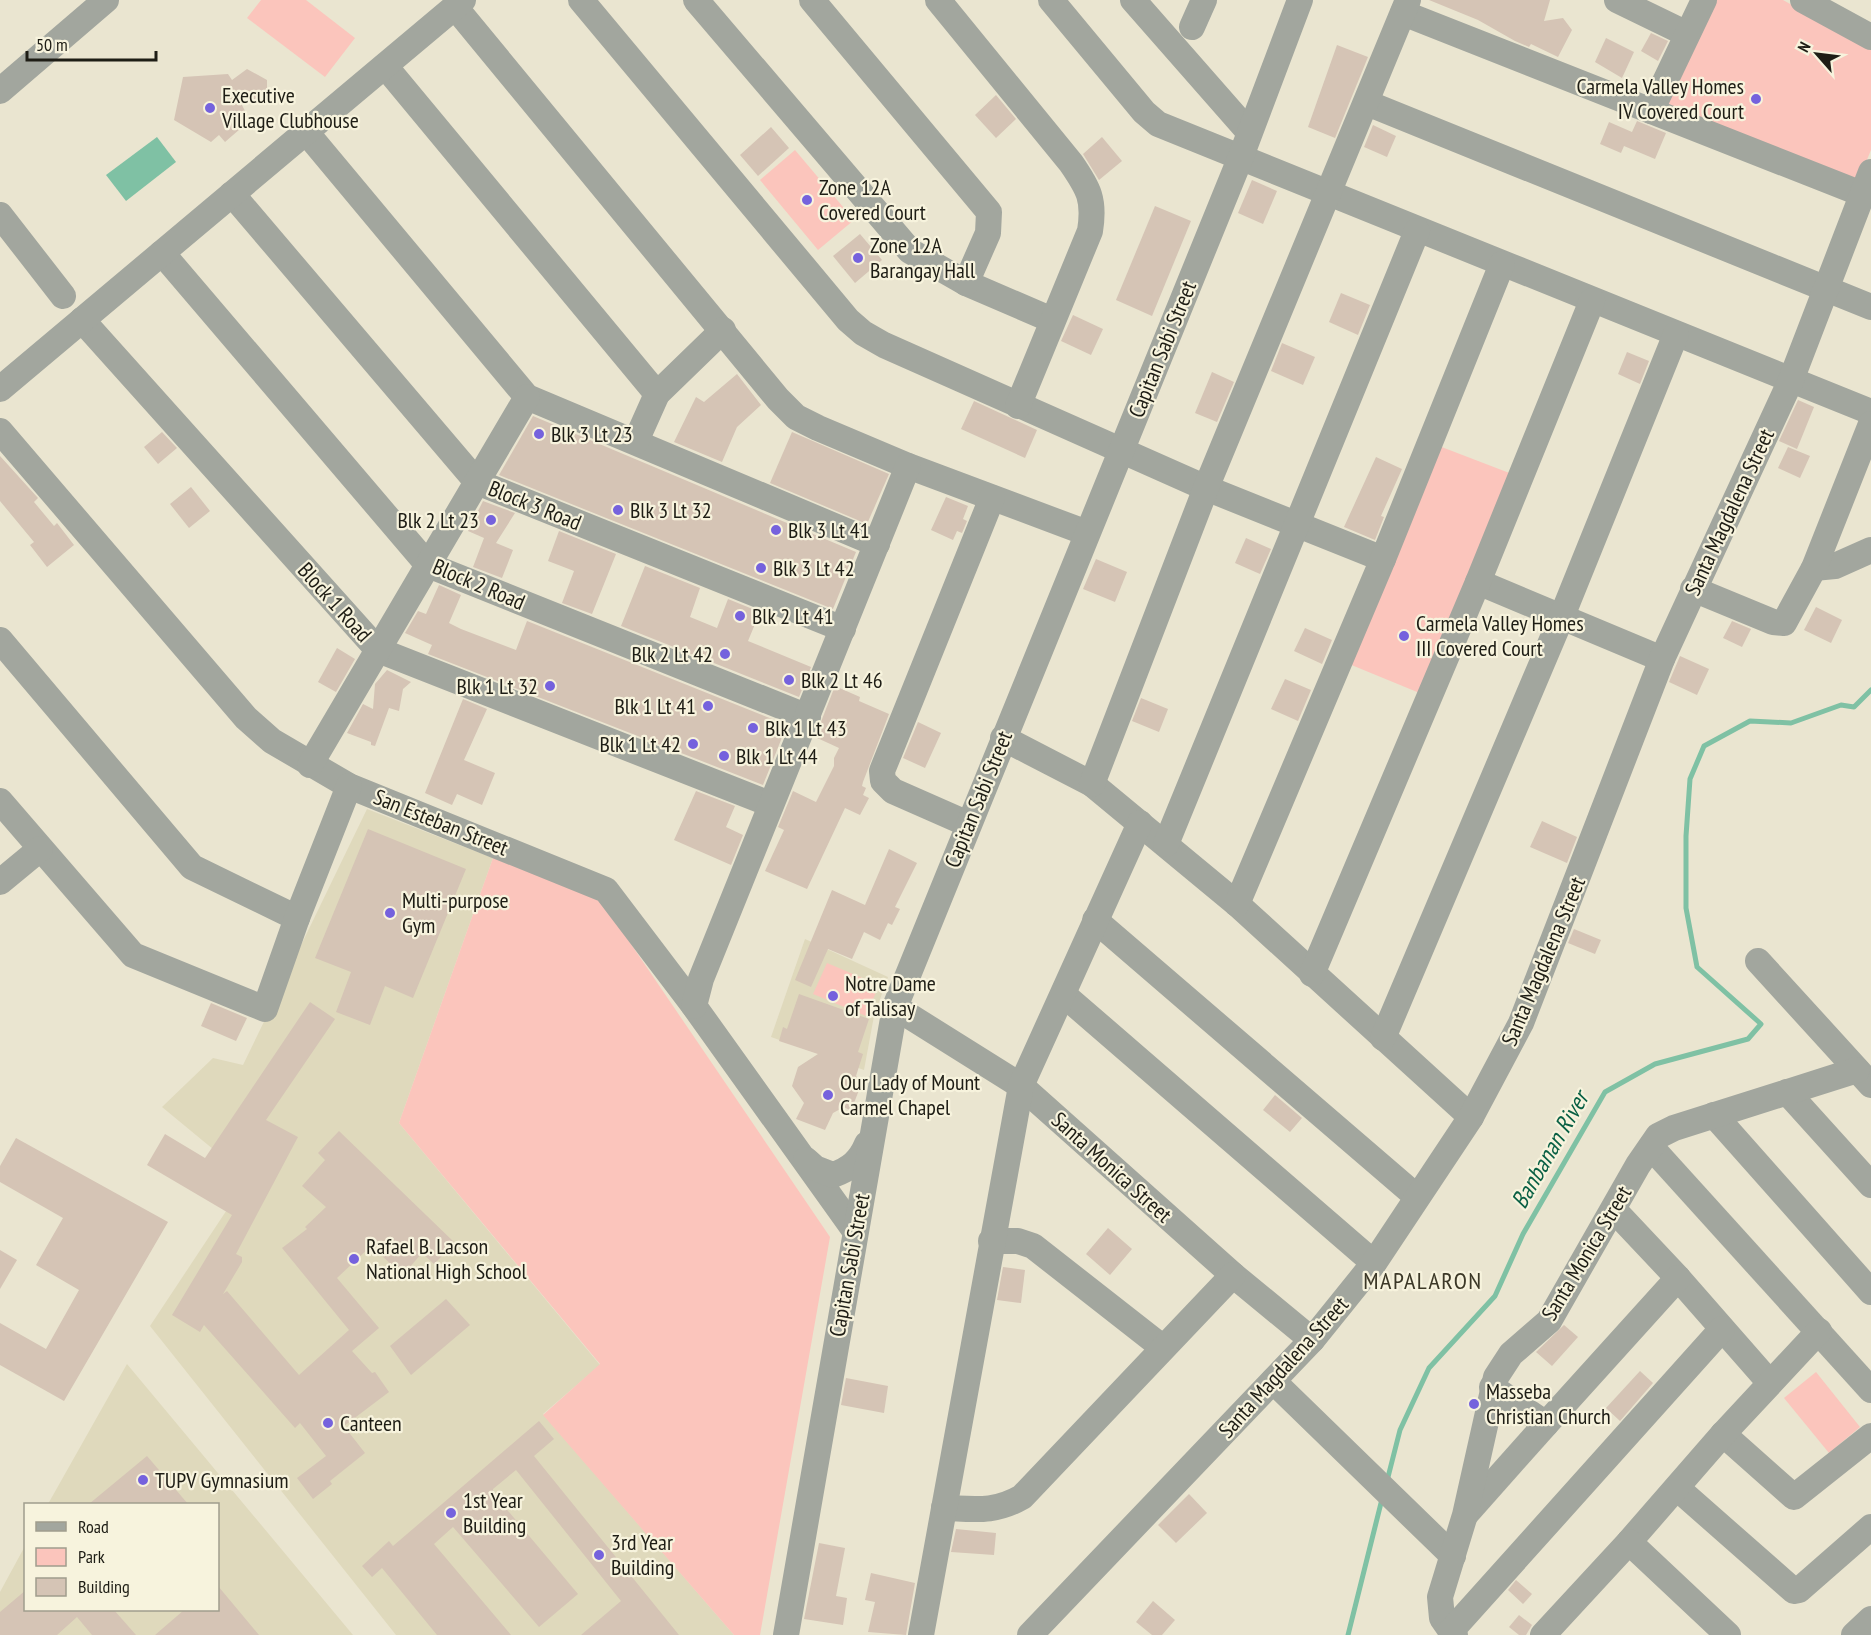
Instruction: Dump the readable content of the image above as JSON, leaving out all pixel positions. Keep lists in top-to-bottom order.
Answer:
{
  "streets": {
    "street": [
      "Capitan Sabi Street",
      "Block 3 Road",
      "Santa Magdalena Street",
      "Block 2 Road",
      "Block 1 Road",
      "San Esteban Street",
      "Santa Monica Street"
    ]
  },
  "crossings": [
    ["Capitan Sabi Street", "San Esteban Street"],
    ["Capitan Sabi Street", "Santa Monica Street"],
    ["Santa Magdalena Street", "Santa Monica Street"]
  ],
  "districts": ["MAPALARON"],
  "water": ["Banbanan River"],
  "places": [
    "Carmela Valley Homes IV Covered Court",
    "Executive Village Clubhouse",
    "Zone 12A Covered Court",
    "Zone 12A Barangay Hall",
    "Blk 3 Lt 23",
    "Blk 3 Lt 32",
    "Blk 2 Lt 23",
    "Blk 3 Lt 41",
    "Blk 3 Lt 42",
    "Blk 2 Lt 41",
    "Carmela Valley Homes III Covered Court",
    "Blk 2 Lt 42",
    "Blk 2 Lt 46",
    "Blk 1 Lt 32",
    "Blk 1 Lt 41",
    "Blk 1 Lt 43",
    "Blk 1 Lt 42",
    "Blk 1 Lt 44",
    "Multi-purpose Gym",
    "Notre Dame of Talisay",
    "Our Lady of Mount Carmel Chapel",
    "Rafael B. Lacson National High School",
    "Masseba Christian Church",
    "Canteen",
    "TUPV Gymnasium",
    "1st Year Building",
    "3rd Year Building"
  ],
  "legend": ["Road", "Park", "Building"],
  "scale_bar": "50 m",
  "north": "top left"
}
